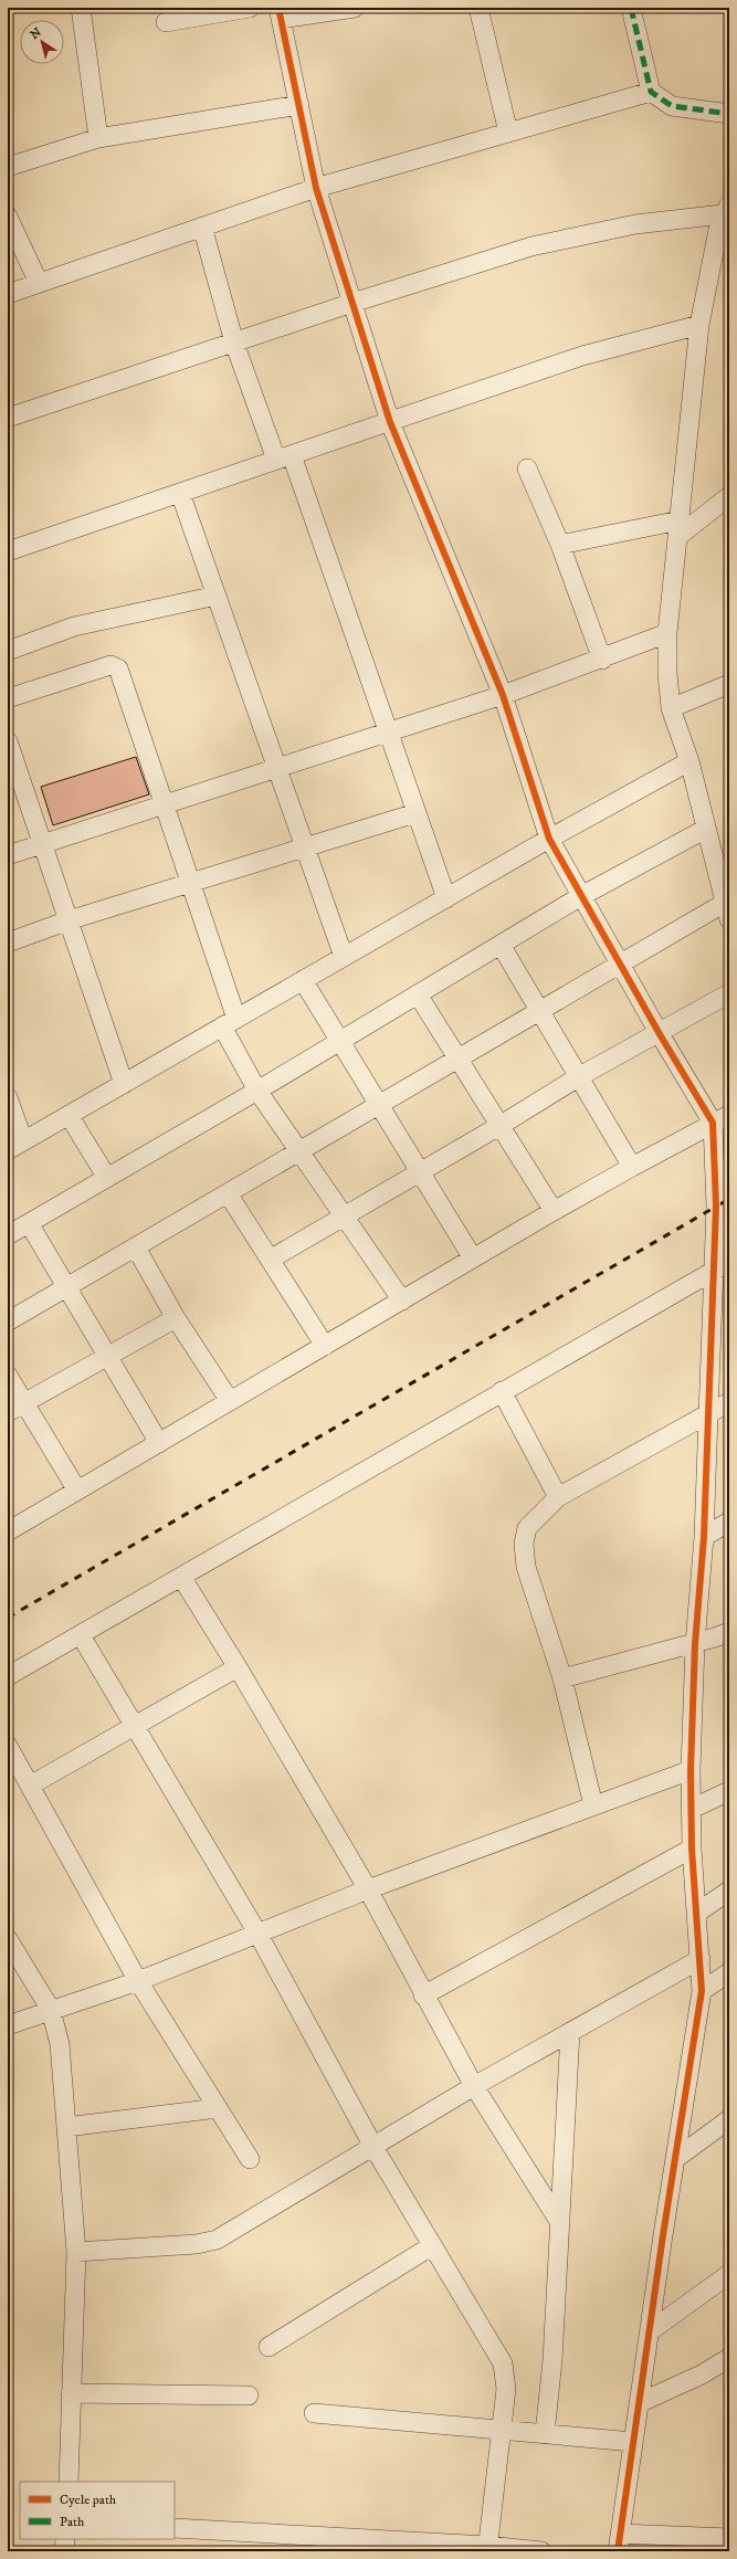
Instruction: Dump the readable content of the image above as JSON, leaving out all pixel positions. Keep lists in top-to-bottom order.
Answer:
{
  "legend": ["Cycle path", "Path"],
  "north": "top left"
}
